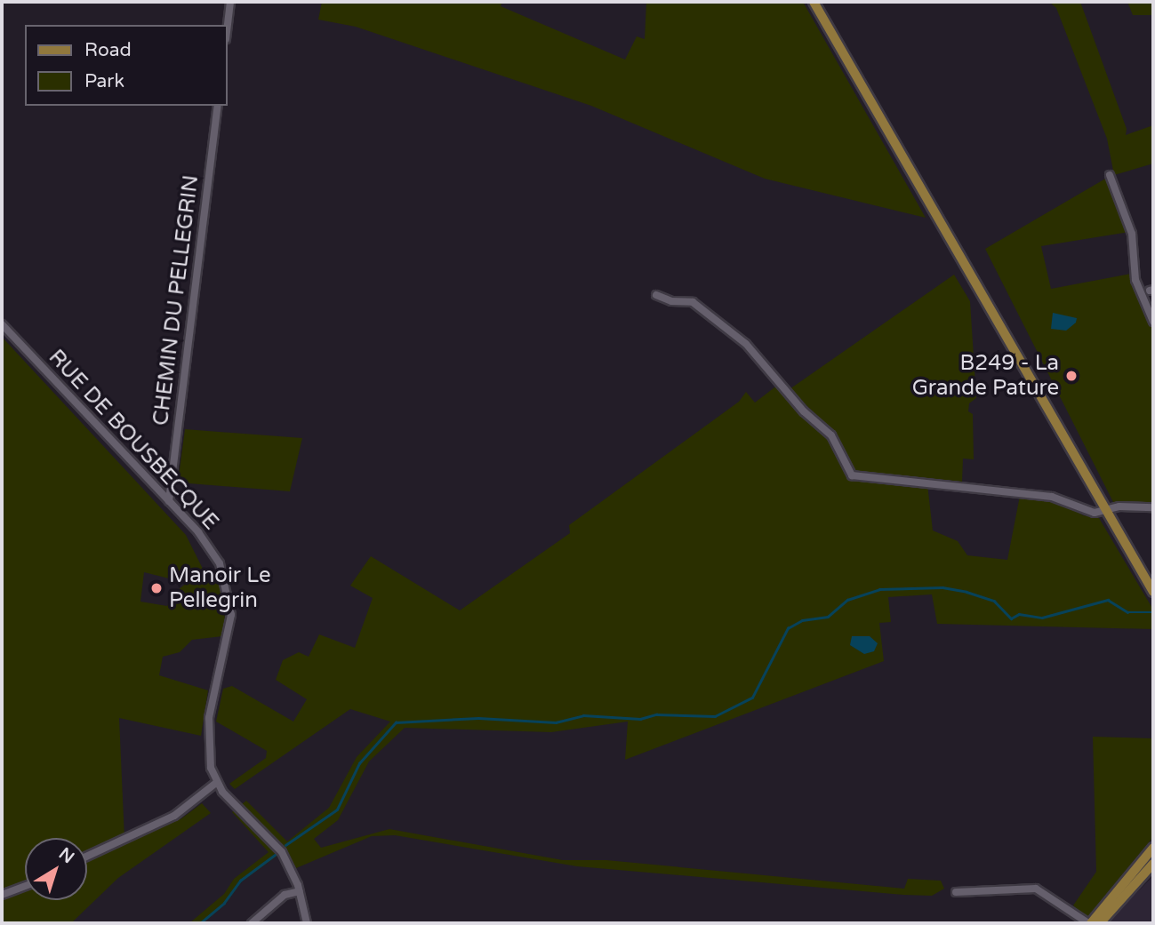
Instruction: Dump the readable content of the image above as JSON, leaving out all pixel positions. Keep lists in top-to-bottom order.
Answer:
{
  "streets": {
    "street": ["CHEMIN DU PELLEGRIN", "RUE DE BOUSBECQUE"]
  },
  "crossings": [
    ["CHEMIN DU PELLEGRIN", "RUE DE BOUSBECQUE"]
  ],
  "places": ["B249 - La Grande Pature", "Manoir Le Pellegrin"],
  "legend": ["Road", "Park"],
  "north": "top right"
}
